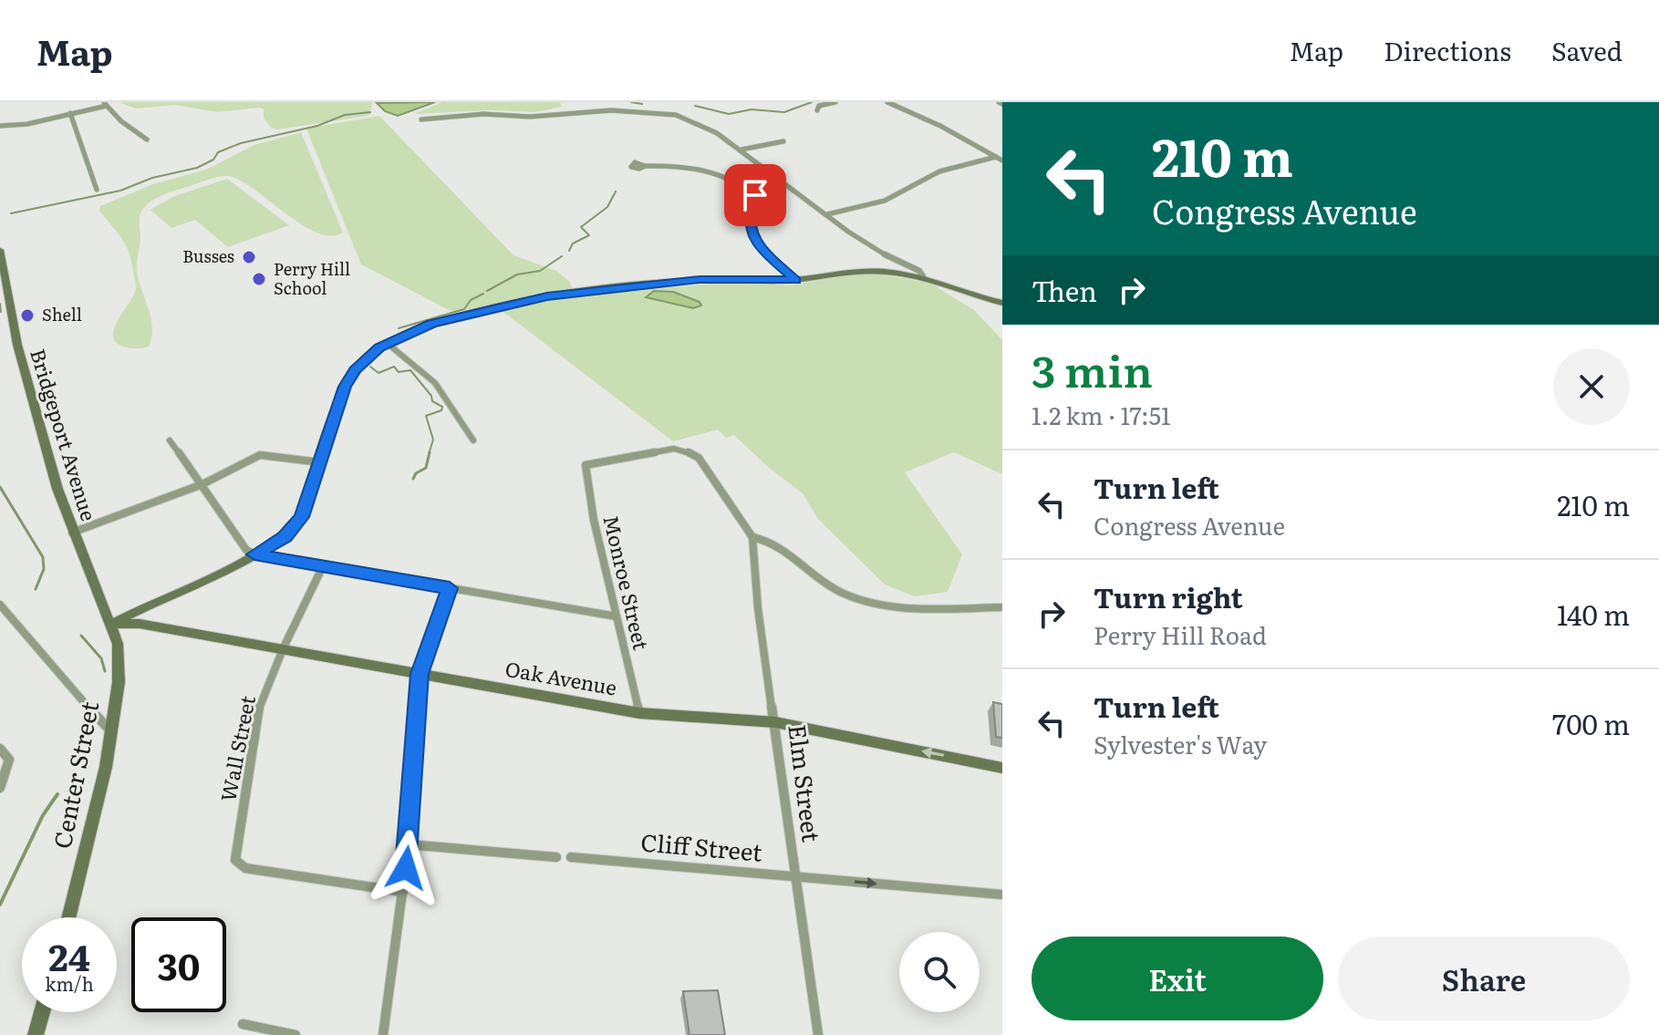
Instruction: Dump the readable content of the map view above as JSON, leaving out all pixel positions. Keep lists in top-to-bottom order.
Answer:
{
  "streets": {
    "street": [
      "Bridgeport Avenue",
      "Monroe Street",
      "Oak Avenue",
      "Wall Street",
      "Center Street",
      "Elm Street",
      "Cliff Street"
    ]
  },
  "crossings": [
    ["Bridgeport Avenue", "Oak Avenue"],
    ["Bridgeport Avenue", "Center Street"],
    ["Monroe Street", "Oak Avenue"],
    ["Monroe Street", "Elm Street"],
    ["Oak Avenue", "Wall Street"],
    ["Oak Avenue", "Center Street"],
    ["Oak Avenue", "Elm Street"],
    ["Elm Street", "Cliff Street"]
  ],
  "one_way": ["Cliff Street"],
  "places": ["Busses", "Perry Hill School", "Shell"],
  "page": {
    "header": "Map",
    "nav": ["Map", "Directions", "Saved"],
    "turn": ["210 m", "Congress Avenue"],
    "then": "Then",
    "heading": ["3 min", "1.2 km · 17:51"],
    "list": [
      {
        "name": "Turn left",
        "note": "Congress Avenue",
        "value": "210 m"
      },
      {
        "name": "Turn right",
        "note": "Perry Hill Road",
        "value": "140 m"
      },
      {
        "name": "Turn left",
        "note": "Sylvester's Way",
        "value": "700 m"
      }
    ],
    "speed": "24 km/h",
    "limit": "30",
    "buttons": ["Exit", "Share"]
  }
}
